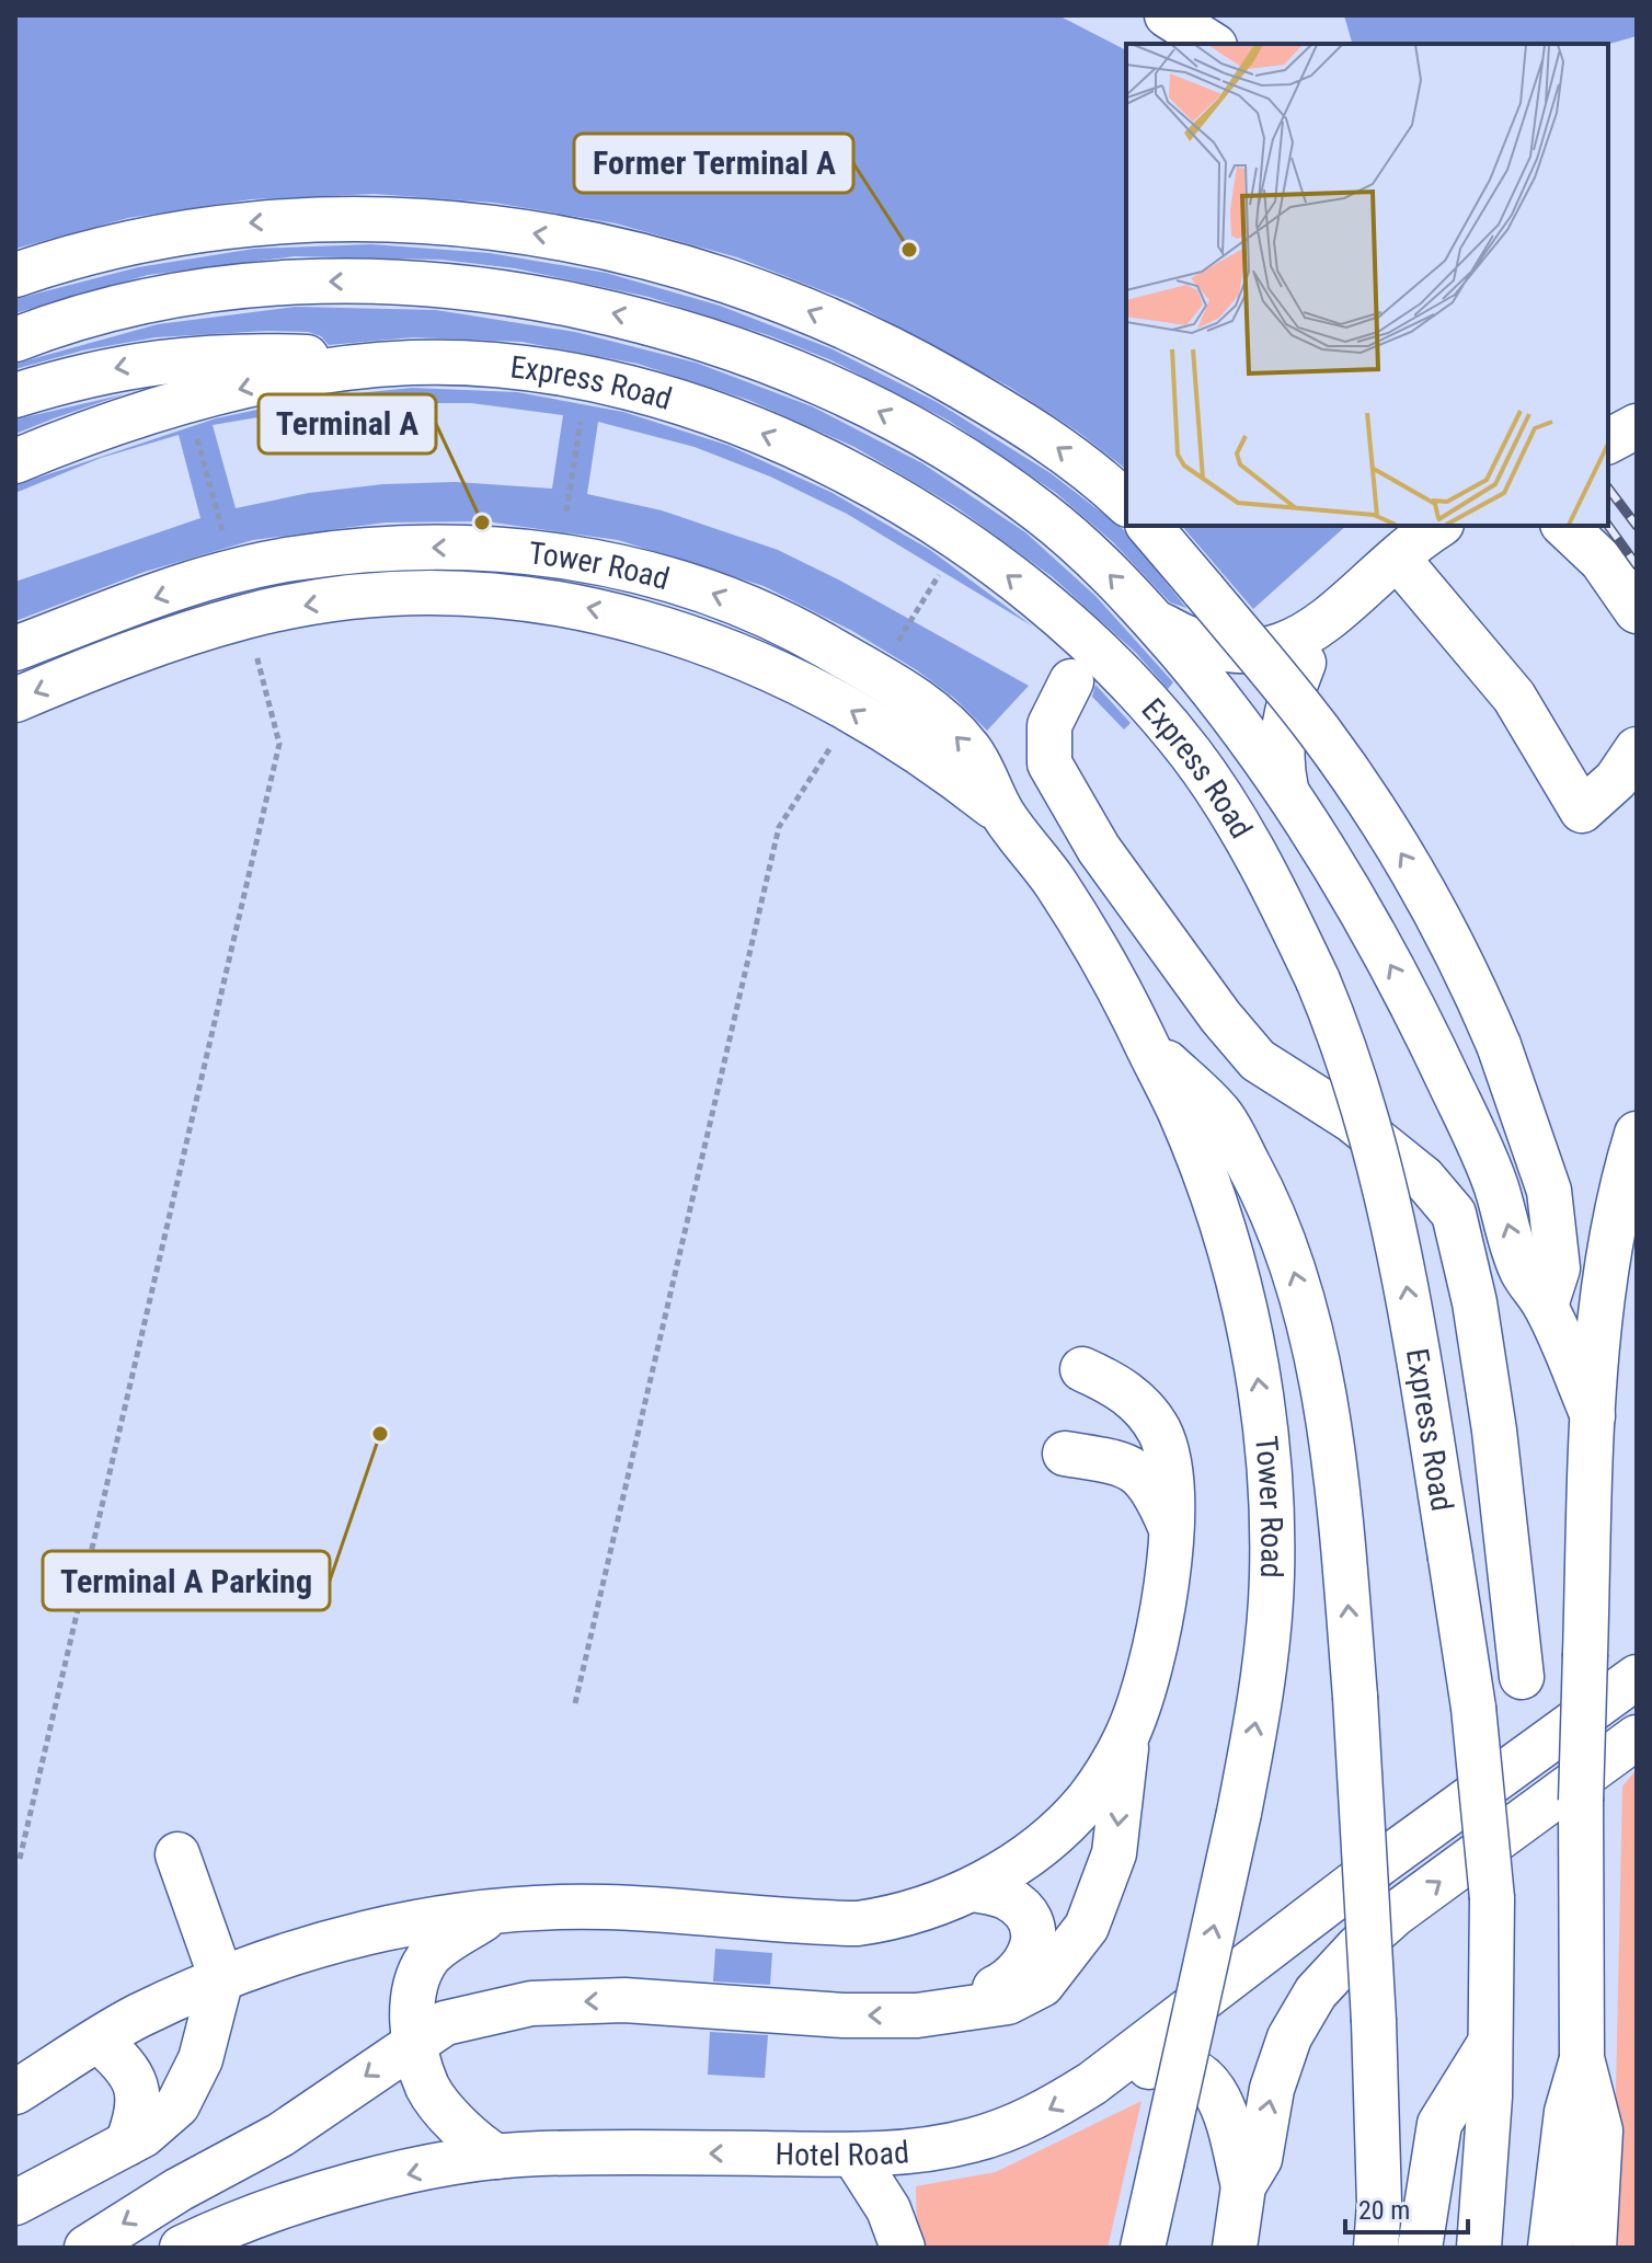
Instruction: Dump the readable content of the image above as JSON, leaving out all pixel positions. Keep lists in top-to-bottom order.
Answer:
{
  "streets": {
    "street": ["Express Road", "Tower Road", "Hotel Road"]
  },
  "places": ["Former Terminal A", "Terminal A", "Terminal A Parking"],
  "scale_bar": "20 m"
}
